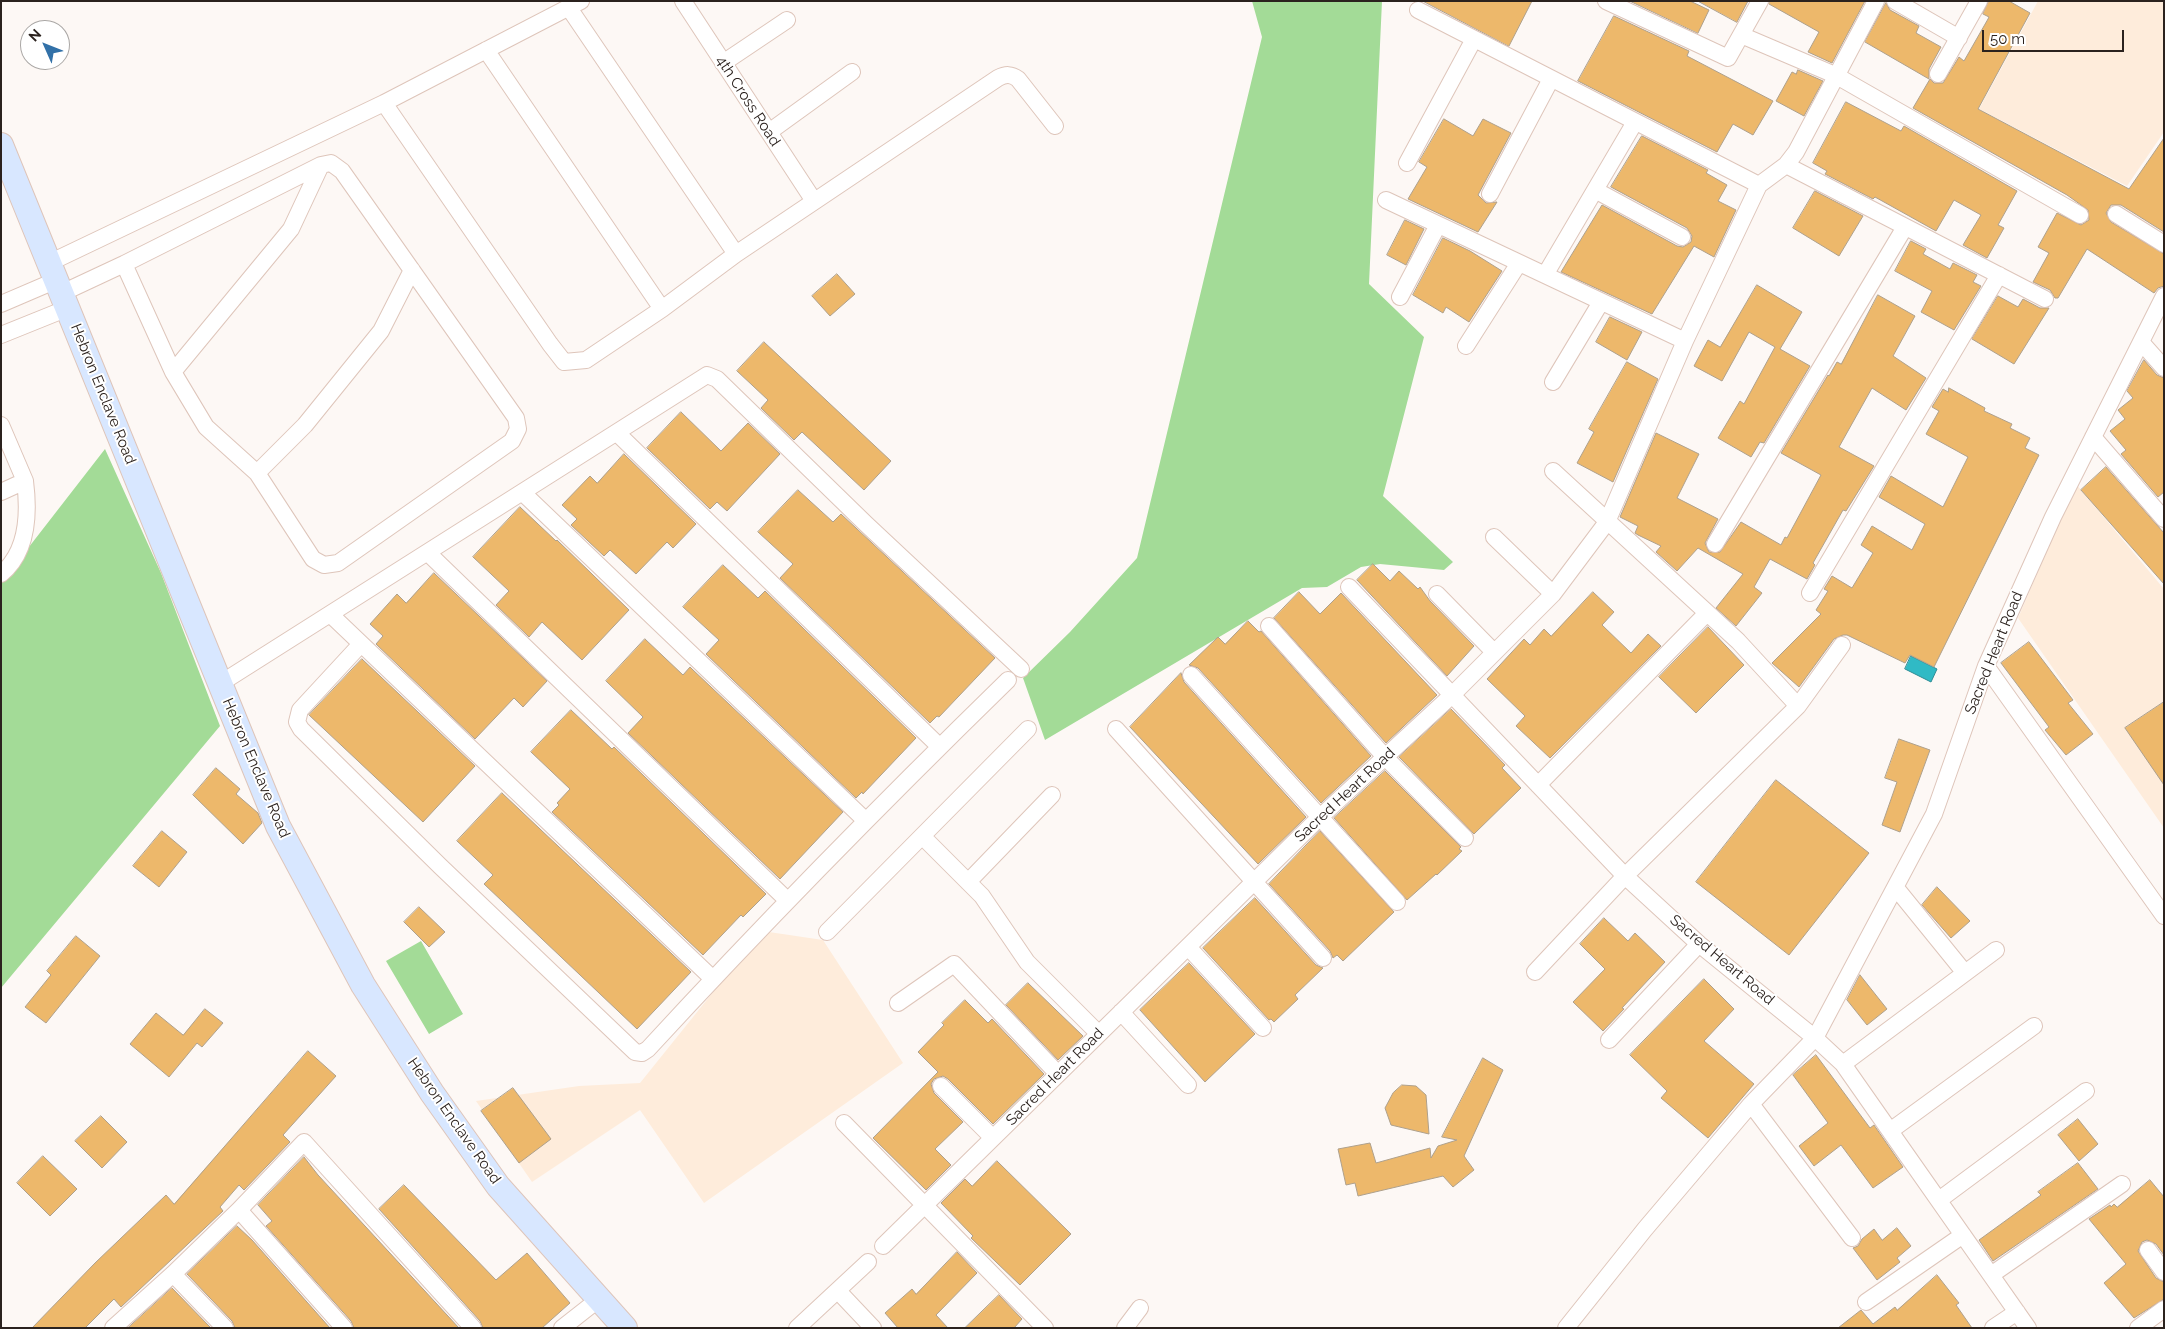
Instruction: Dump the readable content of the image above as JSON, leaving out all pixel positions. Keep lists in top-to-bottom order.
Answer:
{
  "streets": {
    "street": ["4th Cross Road", "Hebron Enclave Road", "Sacred Heart Road"]
  },
  "scale_bar": "50 m",
  "north": "top left"
}
